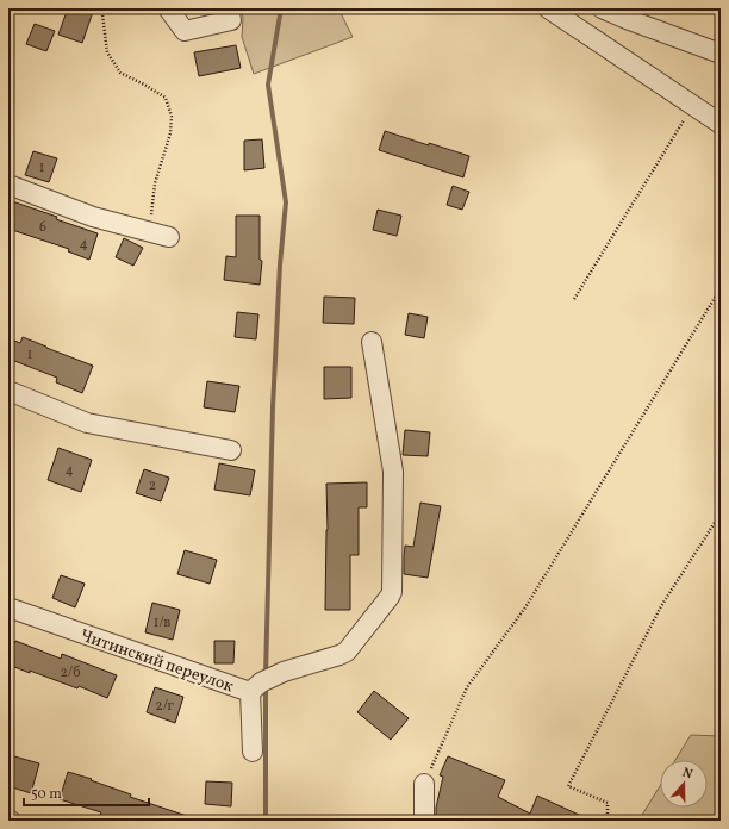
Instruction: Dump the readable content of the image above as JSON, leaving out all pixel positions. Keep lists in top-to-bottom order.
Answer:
{
  "streets": {
    "street": ["Читинский переулок"]
  },
  "house_numbers": [
    "1",
    "6",
    "4",
    "1",
    "4",
    "2",
    "1/в",
    "2/б",
    "2/г"
  ],
  "scale_bar": "50 m",
  "north": "top"
}
